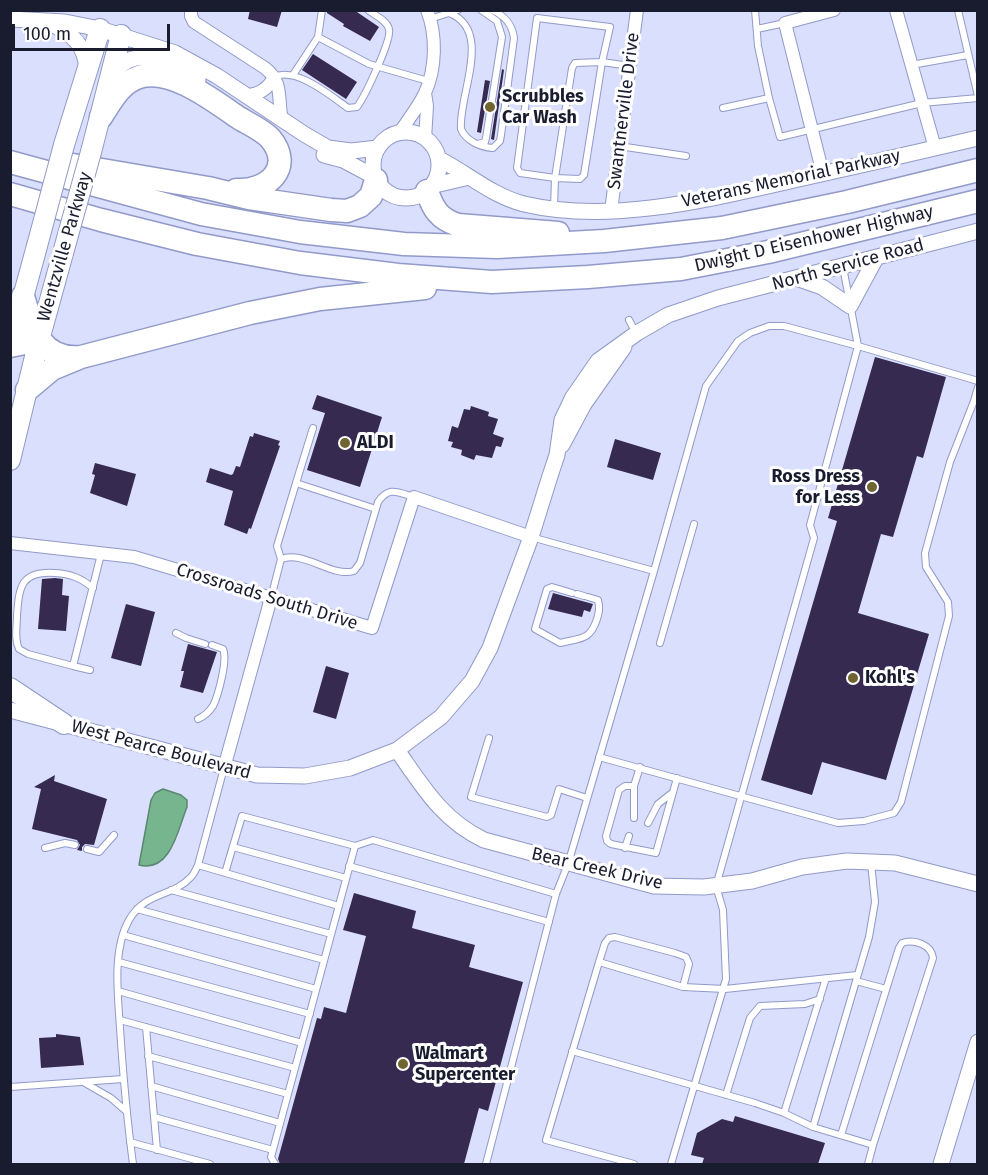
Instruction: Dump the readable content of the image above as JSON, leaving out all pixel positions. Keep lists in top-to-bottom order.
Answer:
{
  "streets": {
    "highway": ["Dwight D Eisenhower Highway"],
    "main road": ["Wentzville Parkway"],
    "street": [
      "Swantnerville Drive",
      "Veterans Memorial Parkway",
      "North Service Road",
      "Crossroads South Drive",
      "West Pearce Boulevard",
      "Bear Creek Drive"
    ]
  },
  "crossings": [
    ["Swantnerville Drive", "Veterans Memorial Parkway"],
    ["North Service Road", "West Pearce Boulevard"],
    ["West Pearce Boulevard", "Bear Creek Drive"]
  ],
  "places": [
    "Scrubbles Car Wash",
    "ALDI",
    "Ross Dress for Less",
    "Kohl's",
    "Walmart Supercenter"
  ],
  "scale_bar": "100 m"
}
